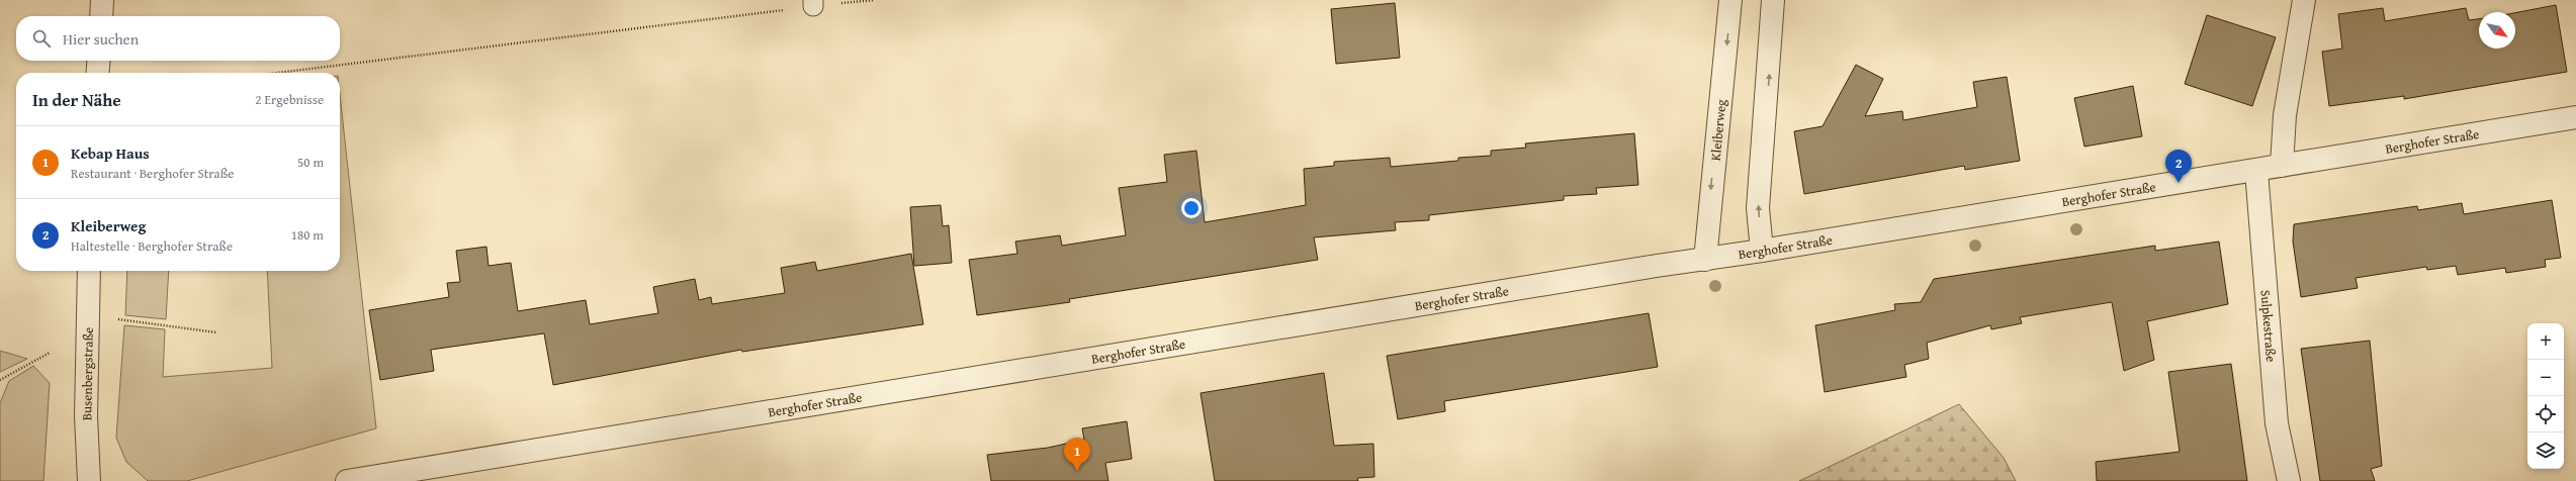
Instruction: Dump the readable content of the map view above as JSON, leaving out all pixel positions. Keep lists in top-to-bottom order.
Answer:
{
  "streets": {
    "street": [
      "Kleiberweg",
      "Berghofer Straße",
      "Sulpkestraße",
      "Busenbergstraße"
    ]
  },
  "crossings": [
    ["Kleiberweg", "Berghofer Straße"],
    ["Berghofer Straße", "Sulpkestraße"]
  ],
  "north": "bottom right",
  "page": {
    "search": "Hier suchen",
    "heading": ["In der Nähe", "2 Ergebnisse"],
    "list": [
      {
        "mark": "1",
        "name": "Kebap Haus",
        "note": "Restaurant · Berghofer Straße",
        "value": "50 m"
      },
      {
        "mark": "2",
        "name": "Kleiberweg",
        "note": "Haltestelle · Berghofer Straße",
        "value": "180 m"
      }
    ],
    "pins": ["2", "1"],
    "map_buttons": ["+", "−"]
  }
}
